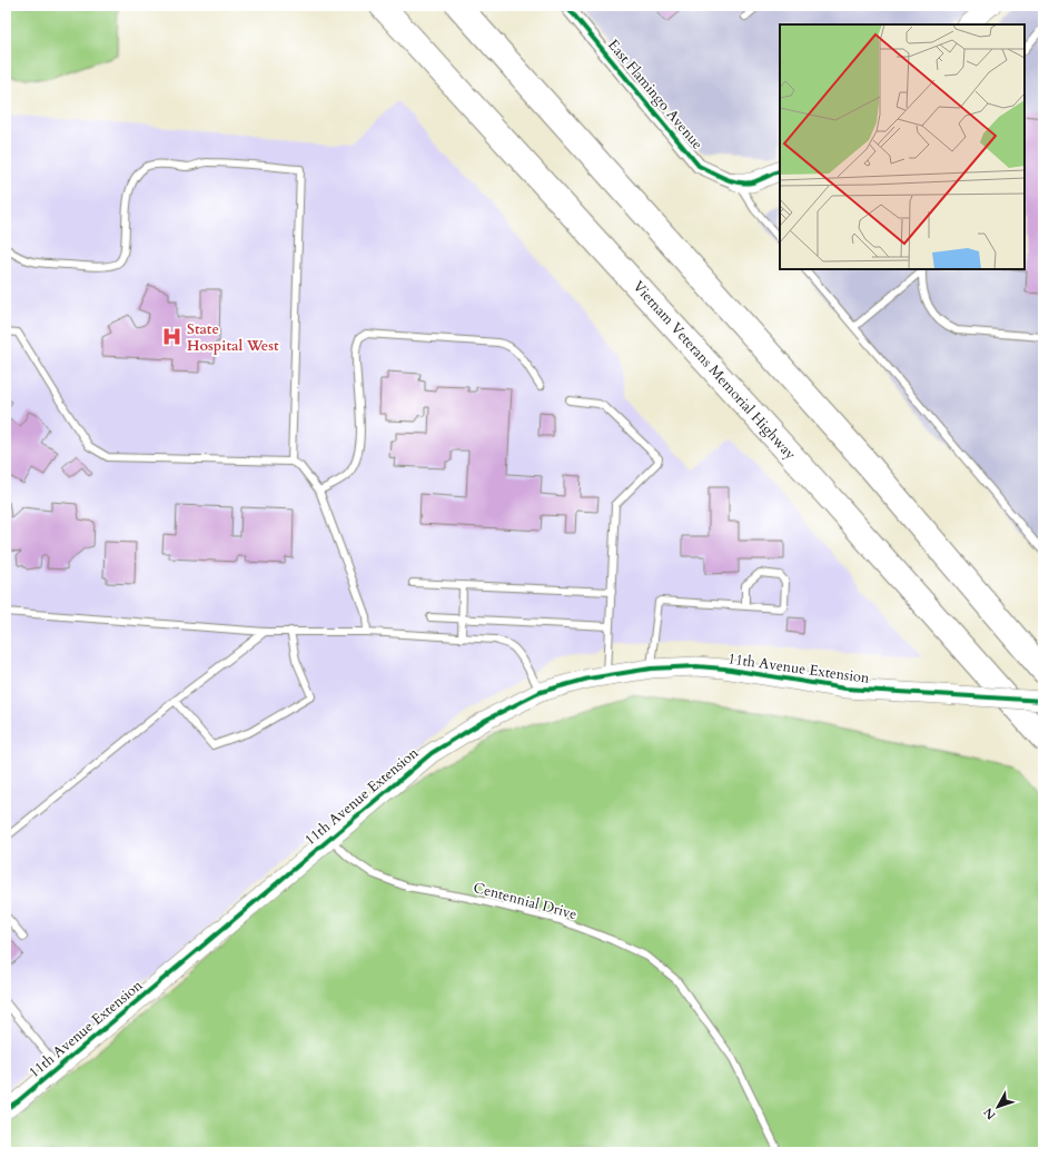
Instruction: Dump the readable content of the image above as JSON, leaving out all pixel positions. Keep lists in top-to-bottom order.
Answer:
{
  "streets": {
    "highway": ["Vietnam Veterans Memorial Highway"],
    "street": ["East Flamingo Avenue", "11th Avenue Extension"],
    "lane": ["Centennial Drive"]
  },
  "crossings": [
    ["11th Avenue Extension", "Centennial Drive"]
  ],
  "places": {
    "hospital": ["State Hospital West"]
  },
  "north": "bottom left"
}
